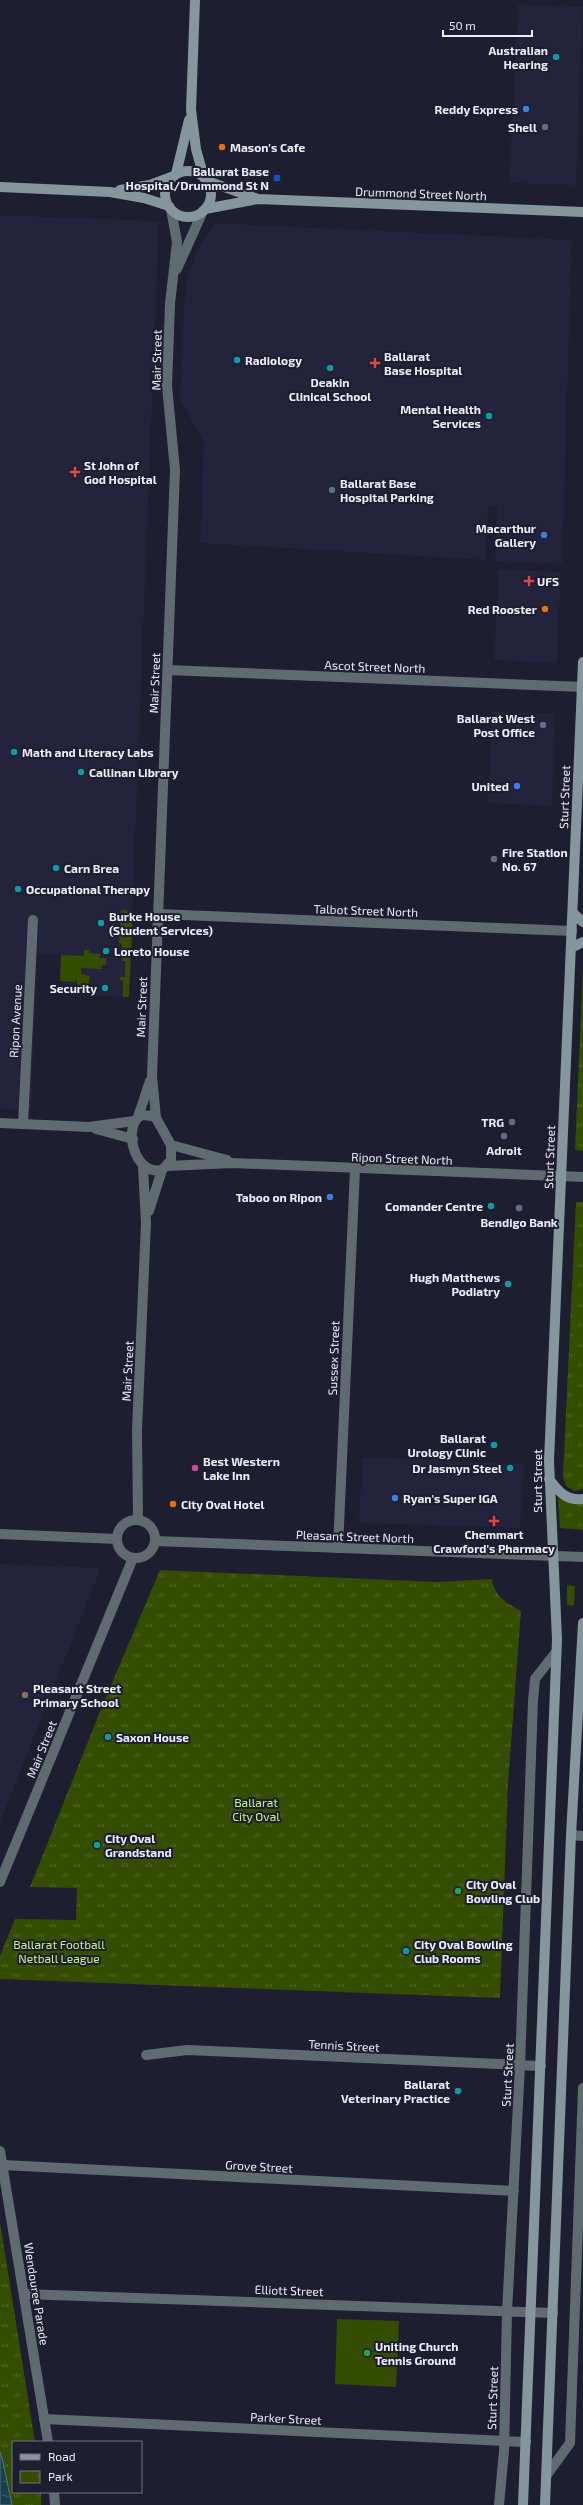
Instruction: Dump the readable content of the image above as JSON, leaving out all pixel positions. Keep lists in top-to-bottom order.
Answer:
{
  "streets": {
    "main road": ["Drummond Street North", "Sturt Street"],
    "street": [
      "Mair Street",
      "Ascot Street North",
      "Talbot Street North",
      "Ripon Avenue",
      "Ripon Street North",
      "Sussex Street",
      "Pleasant Street North",
      "Tennis Street",
      "Grove Street",
      "Elliott Street",
      "Wendouree Parade",
      "Parker Street"
    ]
  },
  "crossings": [
    ["Drummond Street North", "Mair Street"],
    ["Mair Street", "Ascot Street North"],
    ["Mair Street", "Talbot Street North"],
    ["Mair Street", "Ripon Street North"],
    ["Mair Street", "Pleasant Street North"],
    ["Ascot Street North", "Sturt Street"],
    ["Sturt Street", "Talbot Street North"],
    ["Sturt Street", "Ripon Street North"],
    ["Sturt Street", "Pleasant Street North"],
    ["Sturt Street", "Tennis Street"],
    ["Sturt Street", "Grove Street"],
    ["Sturt Street", "Elliott Street"],
    ["Sturt Street", "Parker Street"],
    ["Ripon Street North", "Sussex Street"],
    ["Sussex Street", "Pleasant Street North"],
    ["Grove Street", "Wendouree Parade"],
    ["Elliott Street", "Wendouree Parade"],
    ["Wendouree Parade", "Parker Street"]
  ],
  "parks": ["Ballarat City Oval", "Ballarat Football Netball League"],
  "places": {
    "other": [
      "Australian Hearing",
      "Reddy Express",
      "Shell",
      "Mason's Cafe",
      "Radiology",
      "Deakin Clinical School",
      "Mental Health Services",
      "Ballarat Base Hospital Parking",
      "Macarthur Gallery",
      "Red Rooster",
      "Ballarat West Post Office",
      "Math and Literacy Labs",
      "Callinan Library",
      "United",
      "Fire Station No. 67",
      "Carn Brea",
      "Occupational Therapy",
      "Burke House (Student Services)",
      "Loreto House",
      "Security",
      "TRG",
      "Adroit",
      "Taboo on Ripon",
      "Comander Centre",
      "Bendigo Bank",
      "Hugh Matthews Podiatry",
      "Ballarat Urology Clinic",
      "Best Western Lake Inn",
      "Dr Jasmyn Steel",
      "Ryan's Super IGA",
      "City Oval Hotel",
      "Pleasant Street Primary School",
      "Saxon House",
      "City Oval Grandstand",
      "City Oval Bowling Club",
      "City Oval Bowling Club Rooms",
      "Ballarat Veterinary Practice",
      "Uniting Church Tennis Ground"
    ],
    "transit": ["Ballarat Base Hospital/Drummond St N"],
    "health": [
      "Ballarat Base Hospital",
      "St John of God Hospital",
      "UFS",
      "Chemmart Crawford's Pharmacy"
    ]
  },
  "legend": ["Road", "Park"],
  "scale_bar": "50 m"
}
